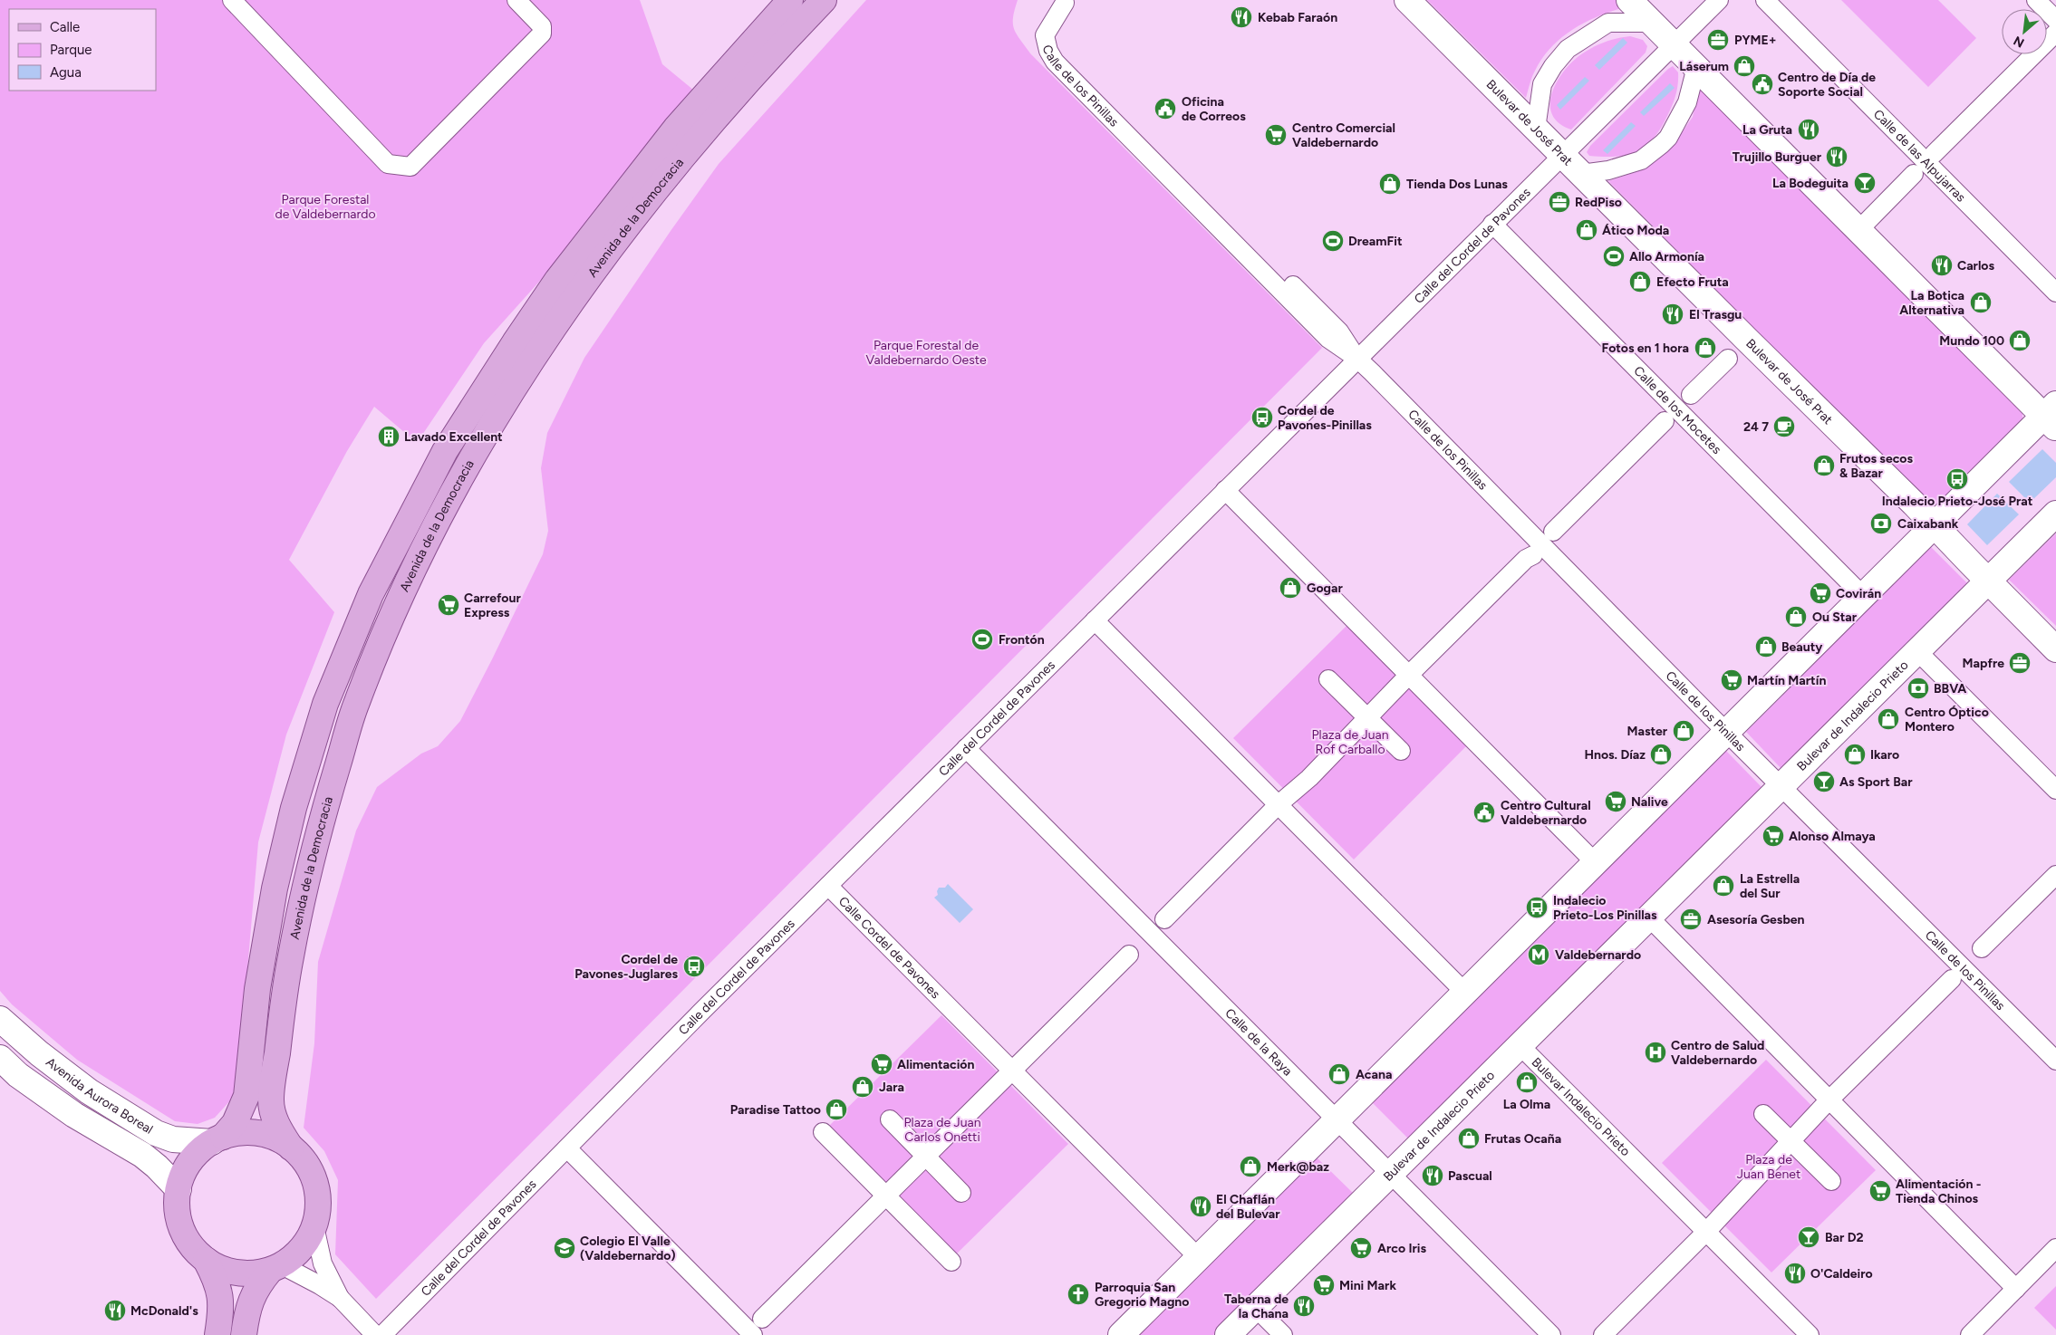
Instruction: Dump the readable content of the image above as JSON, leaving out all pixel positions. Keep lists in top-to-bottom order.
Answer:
{
  "streets": {
    "main road": ["Avenida de la Democracia"],
    "street": [
      "Calle de los Pinillas",
      "Bulevar de José Prat",
      "Calle de las Alpujarras",
      "Calle del Cordel de Pavones",
      "Calle de los Mocetes",
      "Bulevar de Indalecio Prieto",
      "Calle Cordel de Pavones",
      "Calle de la Raya",
      "Avenida Aurora Boreal",
      "Bulevar Indalecio Prieto"
    ]
  },
  "crossings": [
    ["Calle de los Pinillas", "Calle del Cordel de Pavones"],
    ["Calle de los Pinillas", "Bulevar de Indalecio Prieto"],
    ["Bulevar de José Prat", "Calle del Cordel de Pavones"],
    ["Bulevar de José Prat", "Bulevar de Indalecio Prieto"],
    ["Avenida de la Democracia", "Avenida Aurora Boreal"],
    ["Calle del Cordel de Pavones", "Calle de los Mocetes"],
    ["Calle del Cordel de Pavones", "Calle Cordel de Pavones"],
    ["Calle del Cordel de Pavones", "Calle de la Raya"],
    ["Bulevar de Indalecio Prieto", "Calle de la Raya"],
    ["Bulevar de Indalecio Prieto", "Bulevar Indalecio Prieto"]
  ],
  "parks": [
    "Parque Forestal de Valdebernardo",
    "Parque Forestal de Valdebernardo Oeste",
    "Plaza de Juan Rof Carballo",
    "Plaza de Juan Carlos Onetti",
    "Plaza de Juan Benet"
  ],
  "places": {
    "restaurant": [
      "Kebab Faraón",
      "La Gruta",
      "Trujillo Burguer",
      "Carlos",
      "El Trasgu",
      "Pascual",
      "El Chaflán del Bulevar",
      "O'Caldeiro",
      "Taberna de la Chana",
      "McDonald's"
    ],
    "office": [
      "PYME+",
      "RedPiso",
      "Mapfre",
      "Asesoría Gesben"
    ],
    "shop": [
      "Láserum",
      "Tienda Dos Lunas",
      "Ático Moda",
      "Efecto Fruta",
      "La Botica Alternativa",
      "Mundo 100",
      "Fotos en 1 hora",
      "Frutos secos & Bazar",
      "Gogar",
      "Ou Star",
      "Beauty",
      "Centro Óptico Montero",
      "Master",
      "Hnos. Díaz",
      "Ikaro",
      "La Estrella del Sur",
      "Acana",
      "La Olma",
      "Jara",
      "Paradise Tattoo",
      "Frutas Ocaña",
      "Merk@baz"
    ],
    "public building": ["Centro de Día de Soporte Social", "Oficina de Correos", "Centro Cultural Valdebernardo"],
    "supermarket": [
      "Centro Comercial Valdebernardo",
      "Covirán",
      "Carrefour Express",
      "Martín Martín",
      "Nalive",
      "Alonso Almaya",
      "Alimentación",
      "Alimentación - Tienda Chinos",
      "Arco Iris",
      "Mini Mark"
    ],
    "bar": ["La Bodeguita", "As Sport Bar", "Bar D2"],
    "sports": ["DreamFit", "Allo Armonía", "Frontón"],
    "bus stop": [
      "Cordel de Pavones-Pinillas",
      "Indalecio Prieto-José Prat",
      "Indalecio Prieto-Los Pinillas",
      "Cordel de Pavones-Juglares"
    ],
    "cafe": ["24 7"],
    "building": ["Lavado Excellent"],
    "bank": ["Caixabank", "BBVA"],
    "metro station": ["Valdebernardo"],
    "hospital": ["Centro de Salud Valdebernardo"],
    "school or university": ["Colegio El Valle (Valdebernardo)"],
    "church": ["Parroquia San Gregorio Magno"]
  },
  "legend": ["Calle", "Parque", "Agua"],
  "north": "bottom left"
}
